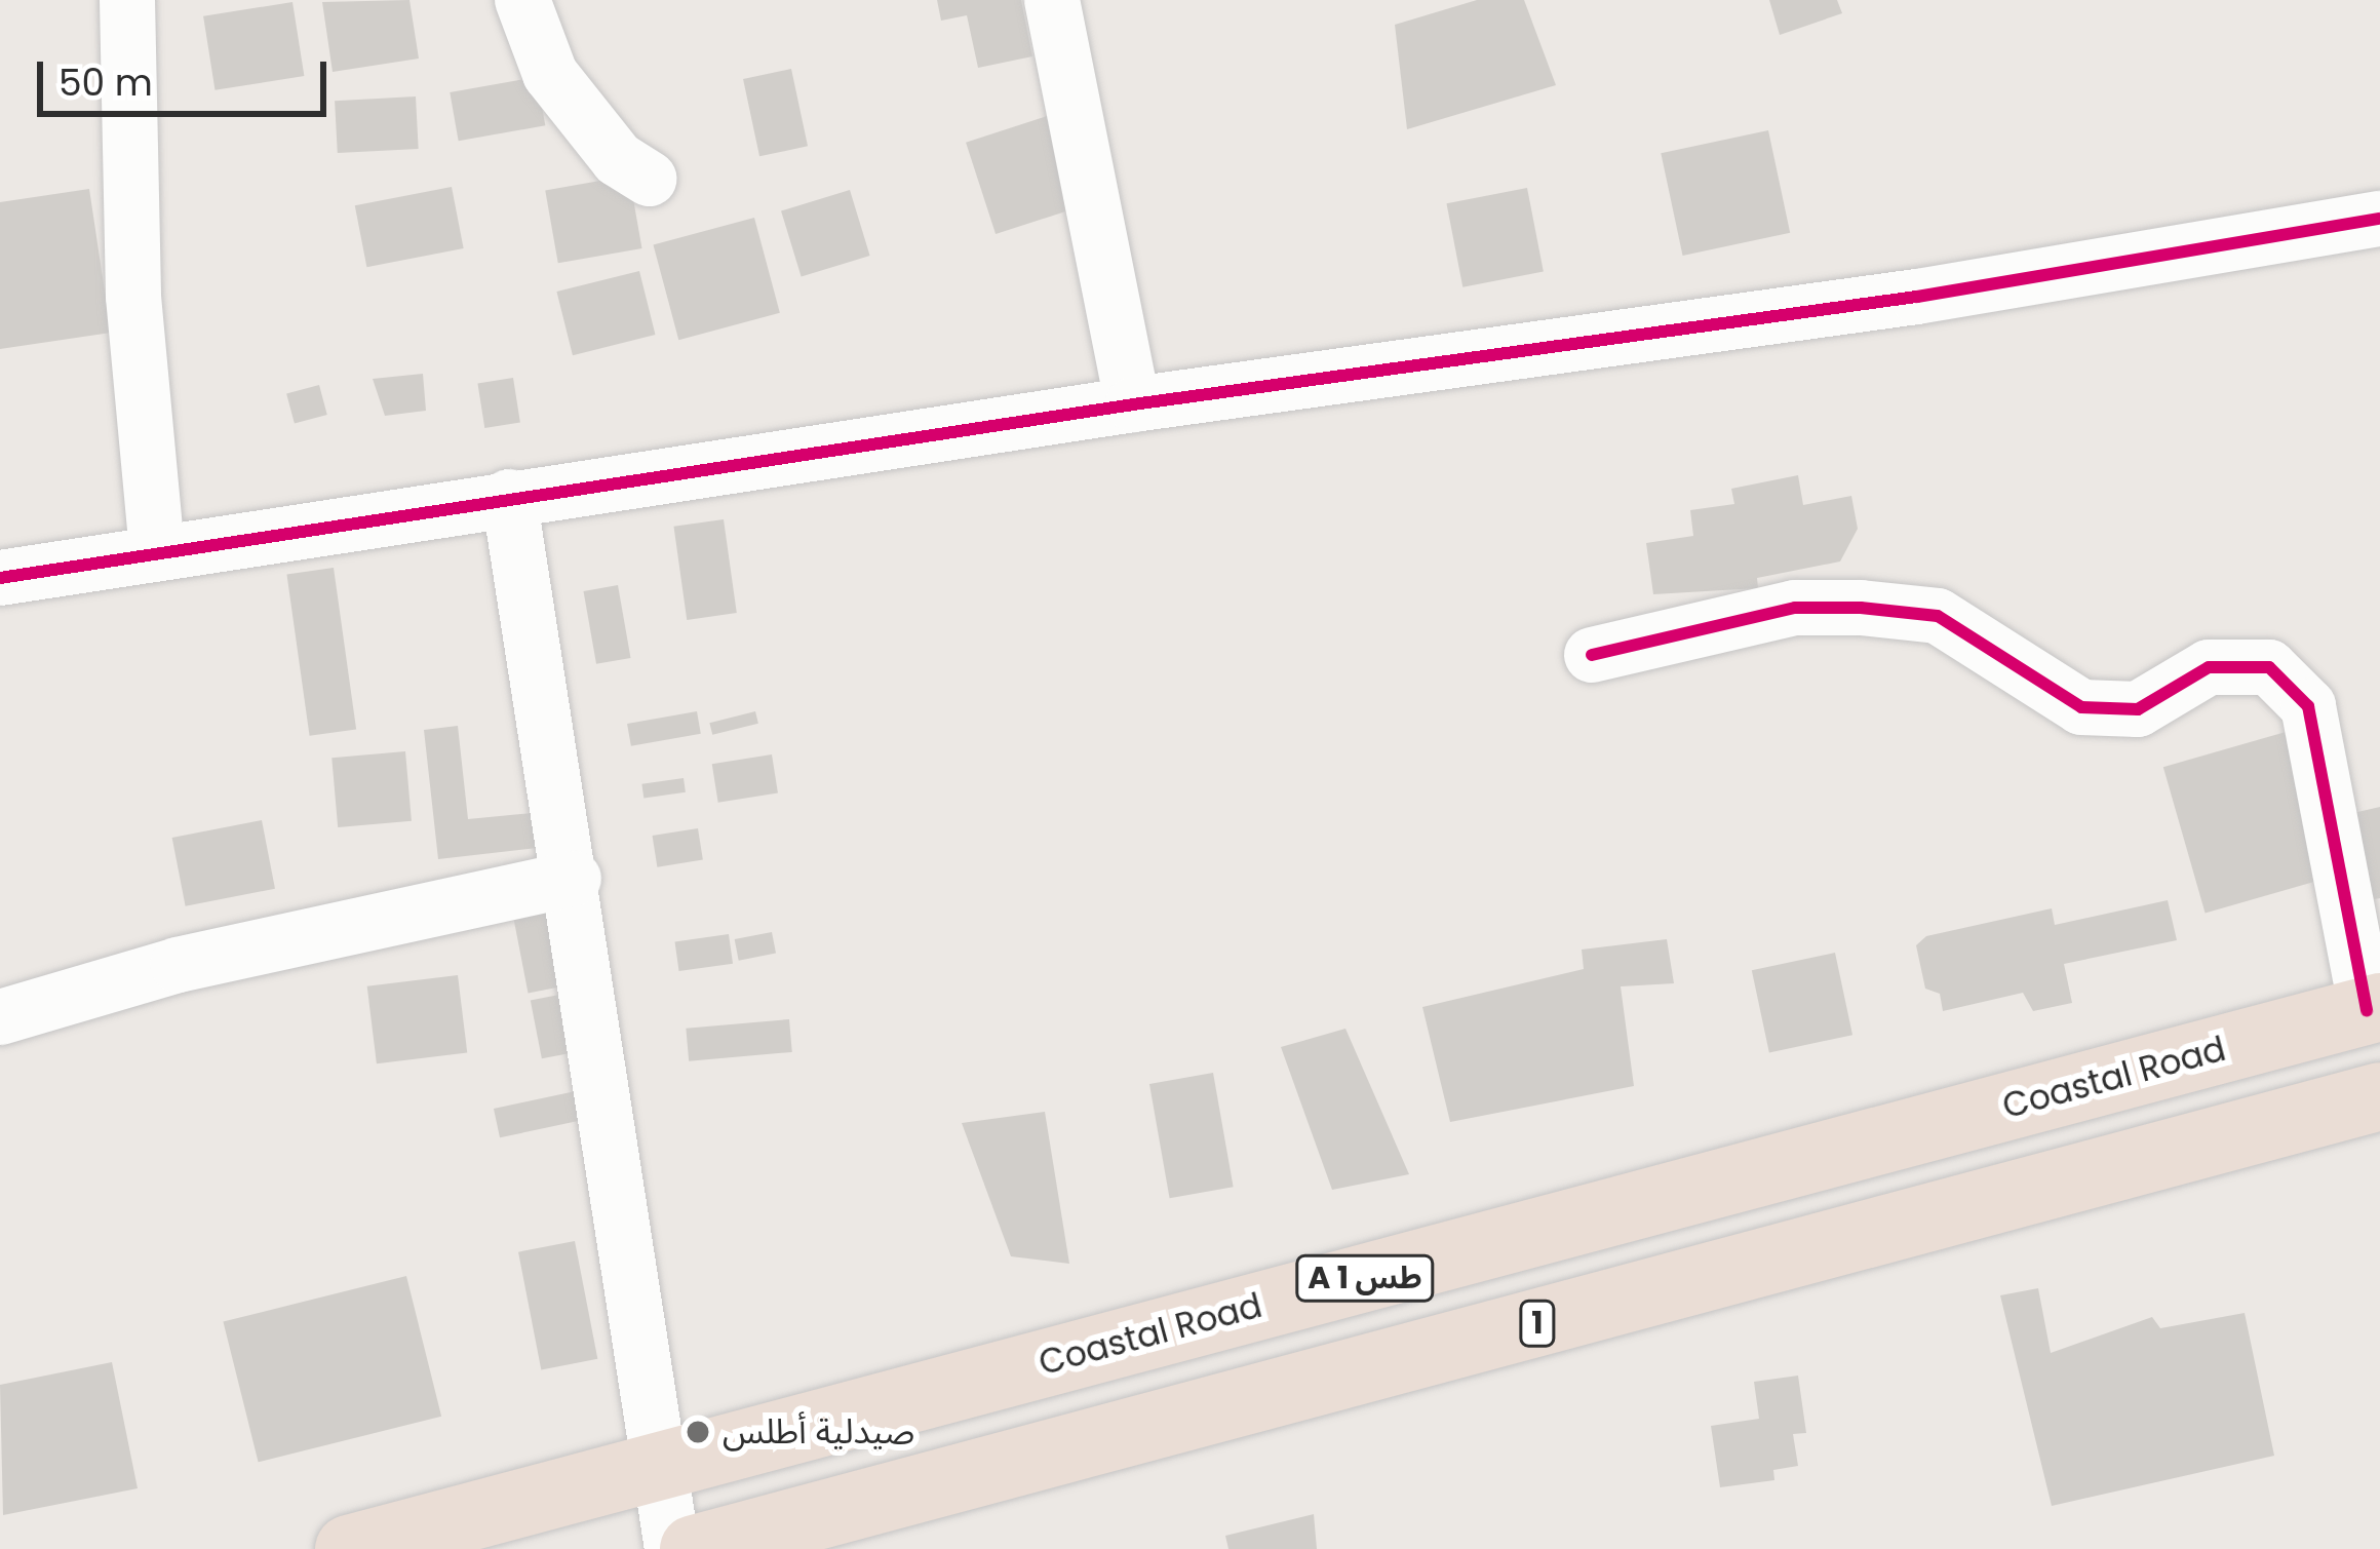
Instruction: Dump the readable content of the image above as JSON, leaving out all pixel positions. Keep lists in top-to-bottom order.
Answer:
{
  "streets": {
    "highway": ["Coastal Road", "A 1 طس", "1"]
  },
  "places": ["صيدلية أطلس"],
  "scale_bar": "50 m"
}
